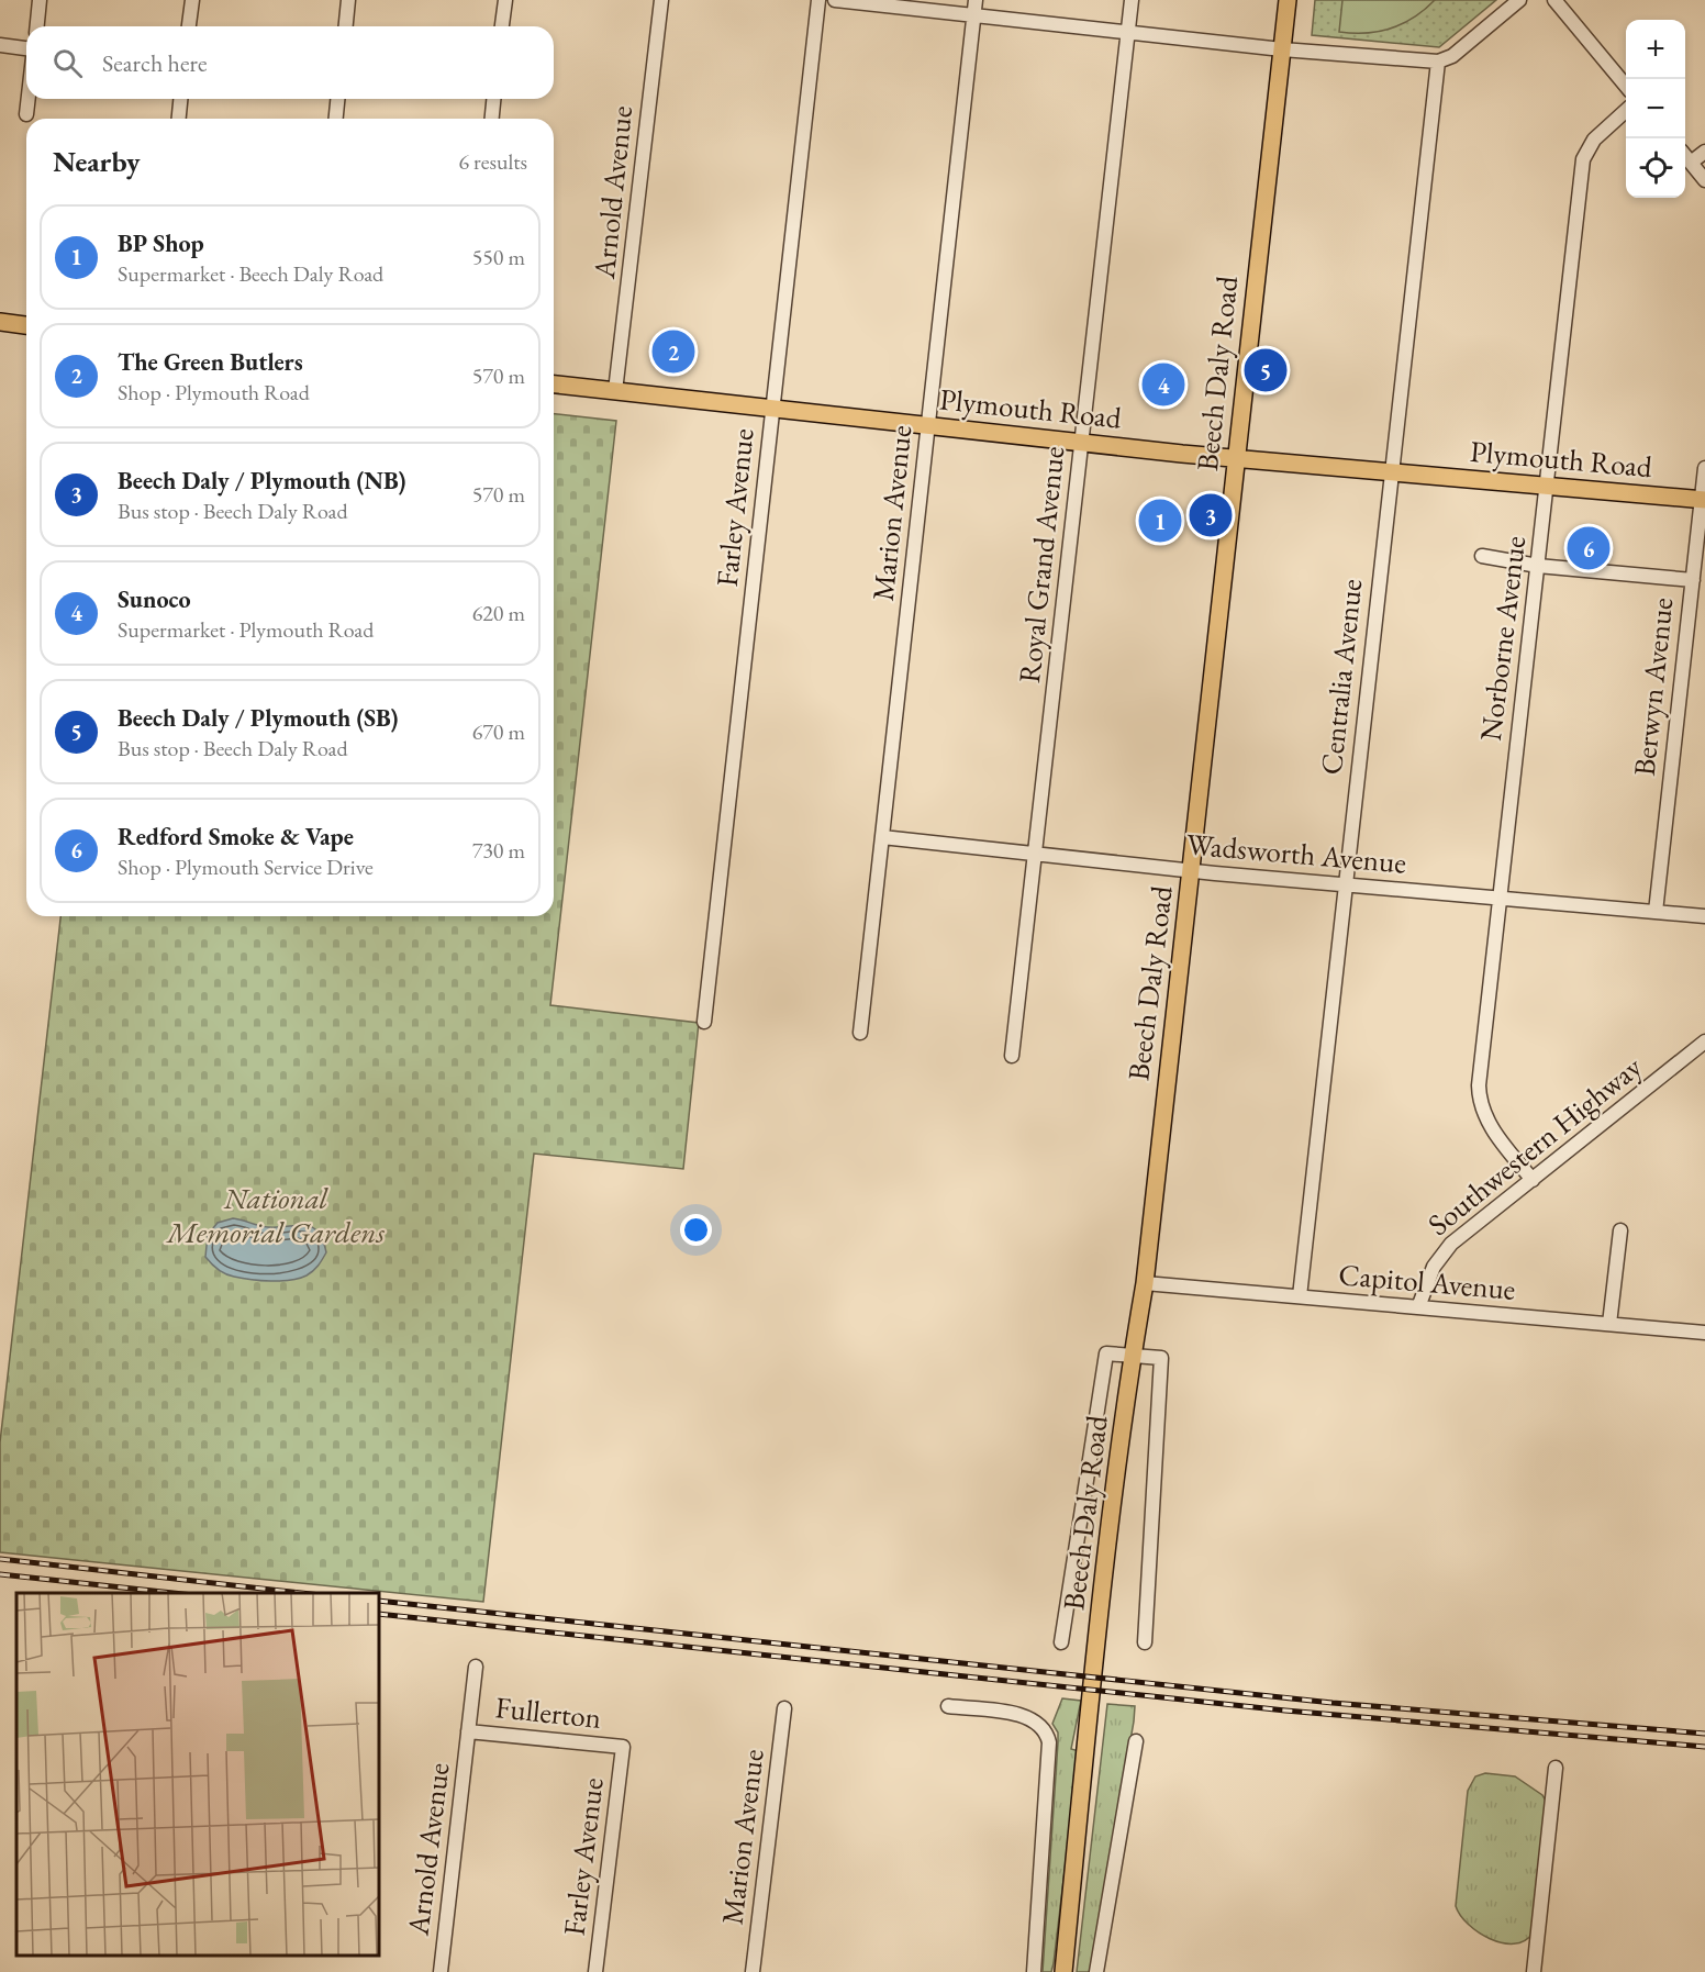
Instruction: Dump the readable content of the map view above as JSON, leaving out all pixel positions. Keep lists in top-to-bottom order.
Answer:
{
  "streets": {
    "main road": ["Beech Daly Road", "Plymouth Road"],
    "street": [
      "Arnold Avenue",
      "Farley Avenue",
      "Marion Avenue",
      "Royal Grand Avenue",
      "Norborne Avenue",
      "Centralia Avenue",
      "Berwyn Avenue",
      "Wadsworth Avenue",
      "Southwestern Highway",
      "Capitol Avenue",
      "Fullerton"
    ]
  },
  "crossings": [
    ["Arnold Avenue", "Plymouth Road"],
    ["Arnold Avenue", "Fullerton"],
    ["Beech Daly Road", "Plymouth Road"],
    ["Beech Daly Road", "Wadsworth Avenue"],
    ["Beech Daly Road", "Capitol Avenue"],
    ["Plymouth Road", "Farley Avenue"],
    ["Plymouth Road", "Marion Avenue"],
    ["Plymouth Road", "Royal Grand Avenue"],
    ["Plymouth Road", "Norborne Avenue"],
    ["Plymouth Road", "Centralia Avenue"],
    ["Plymouth Road", "Berwyn Avenue"],
    ["Farley Avenue", "Fullerton"],
    ["Marion Avenue", "Wadsworth Avenue"],
    ["Royal Grand Avenue", "Wadsworth Avenue"],
    ["Norborne Avenue", "Wadsworth Avenue"],
    ["Norborne Avenue", "Southwestern Highway"],
    ["Centralia Avenue", "Wadsworth Avenue"],
    ["Centralia Avenue", "Capitol Avenue"],
    ["Berwyn Avenue", "Wadsworth Avenue"],
    ["Southwestern Highway", "Capitol Avenue"]
  ],
  "parks": ["National Memorial Gardens"],
  "page": {
    "map_buttons": ["+", "−"],
    "search": "Search here",
    "heading": ["Nearby", "6 results"],
    "list": [
      {
        "mark": "1",
        "name": "BP Shop",
        "note": "Supermarket · Beech Daly Road",
        "value": "550 m"
      },
      {
        "mark": "2",
        "name": "The Green Butlers",
        "note": "Shop · Plymouth Road",
        "value": "570 m"
      },
      {
        "mark": "3",
        "name": "Beech Daly / Plymouth (NB)",
        "note": "Bus stop · Beech Daly Road",
        "value": "570 m"
      },
      {
        "mark": "4",
        "name": "Sunoco",
        "note": "Supermarket · Plymouth Road",
        "value": "620 m"
      },
      {
        "mark": "5",
        "name": "Beech Daly / Plymouth (SB)",
        "note": "Bus stop · Beech Daly Road",
        "value": "670 m"
      },
      {
        "mark": "6",
        "name": "Redford Smoke & Vape",
        "note": "Shop · Plymouth Service Drive",
        "value": "730 m"
      }
    ],
    "pins": [
      "2",
      "5",
      "4",
      "3",
      "1",
      "6"
    ]
  }
}
